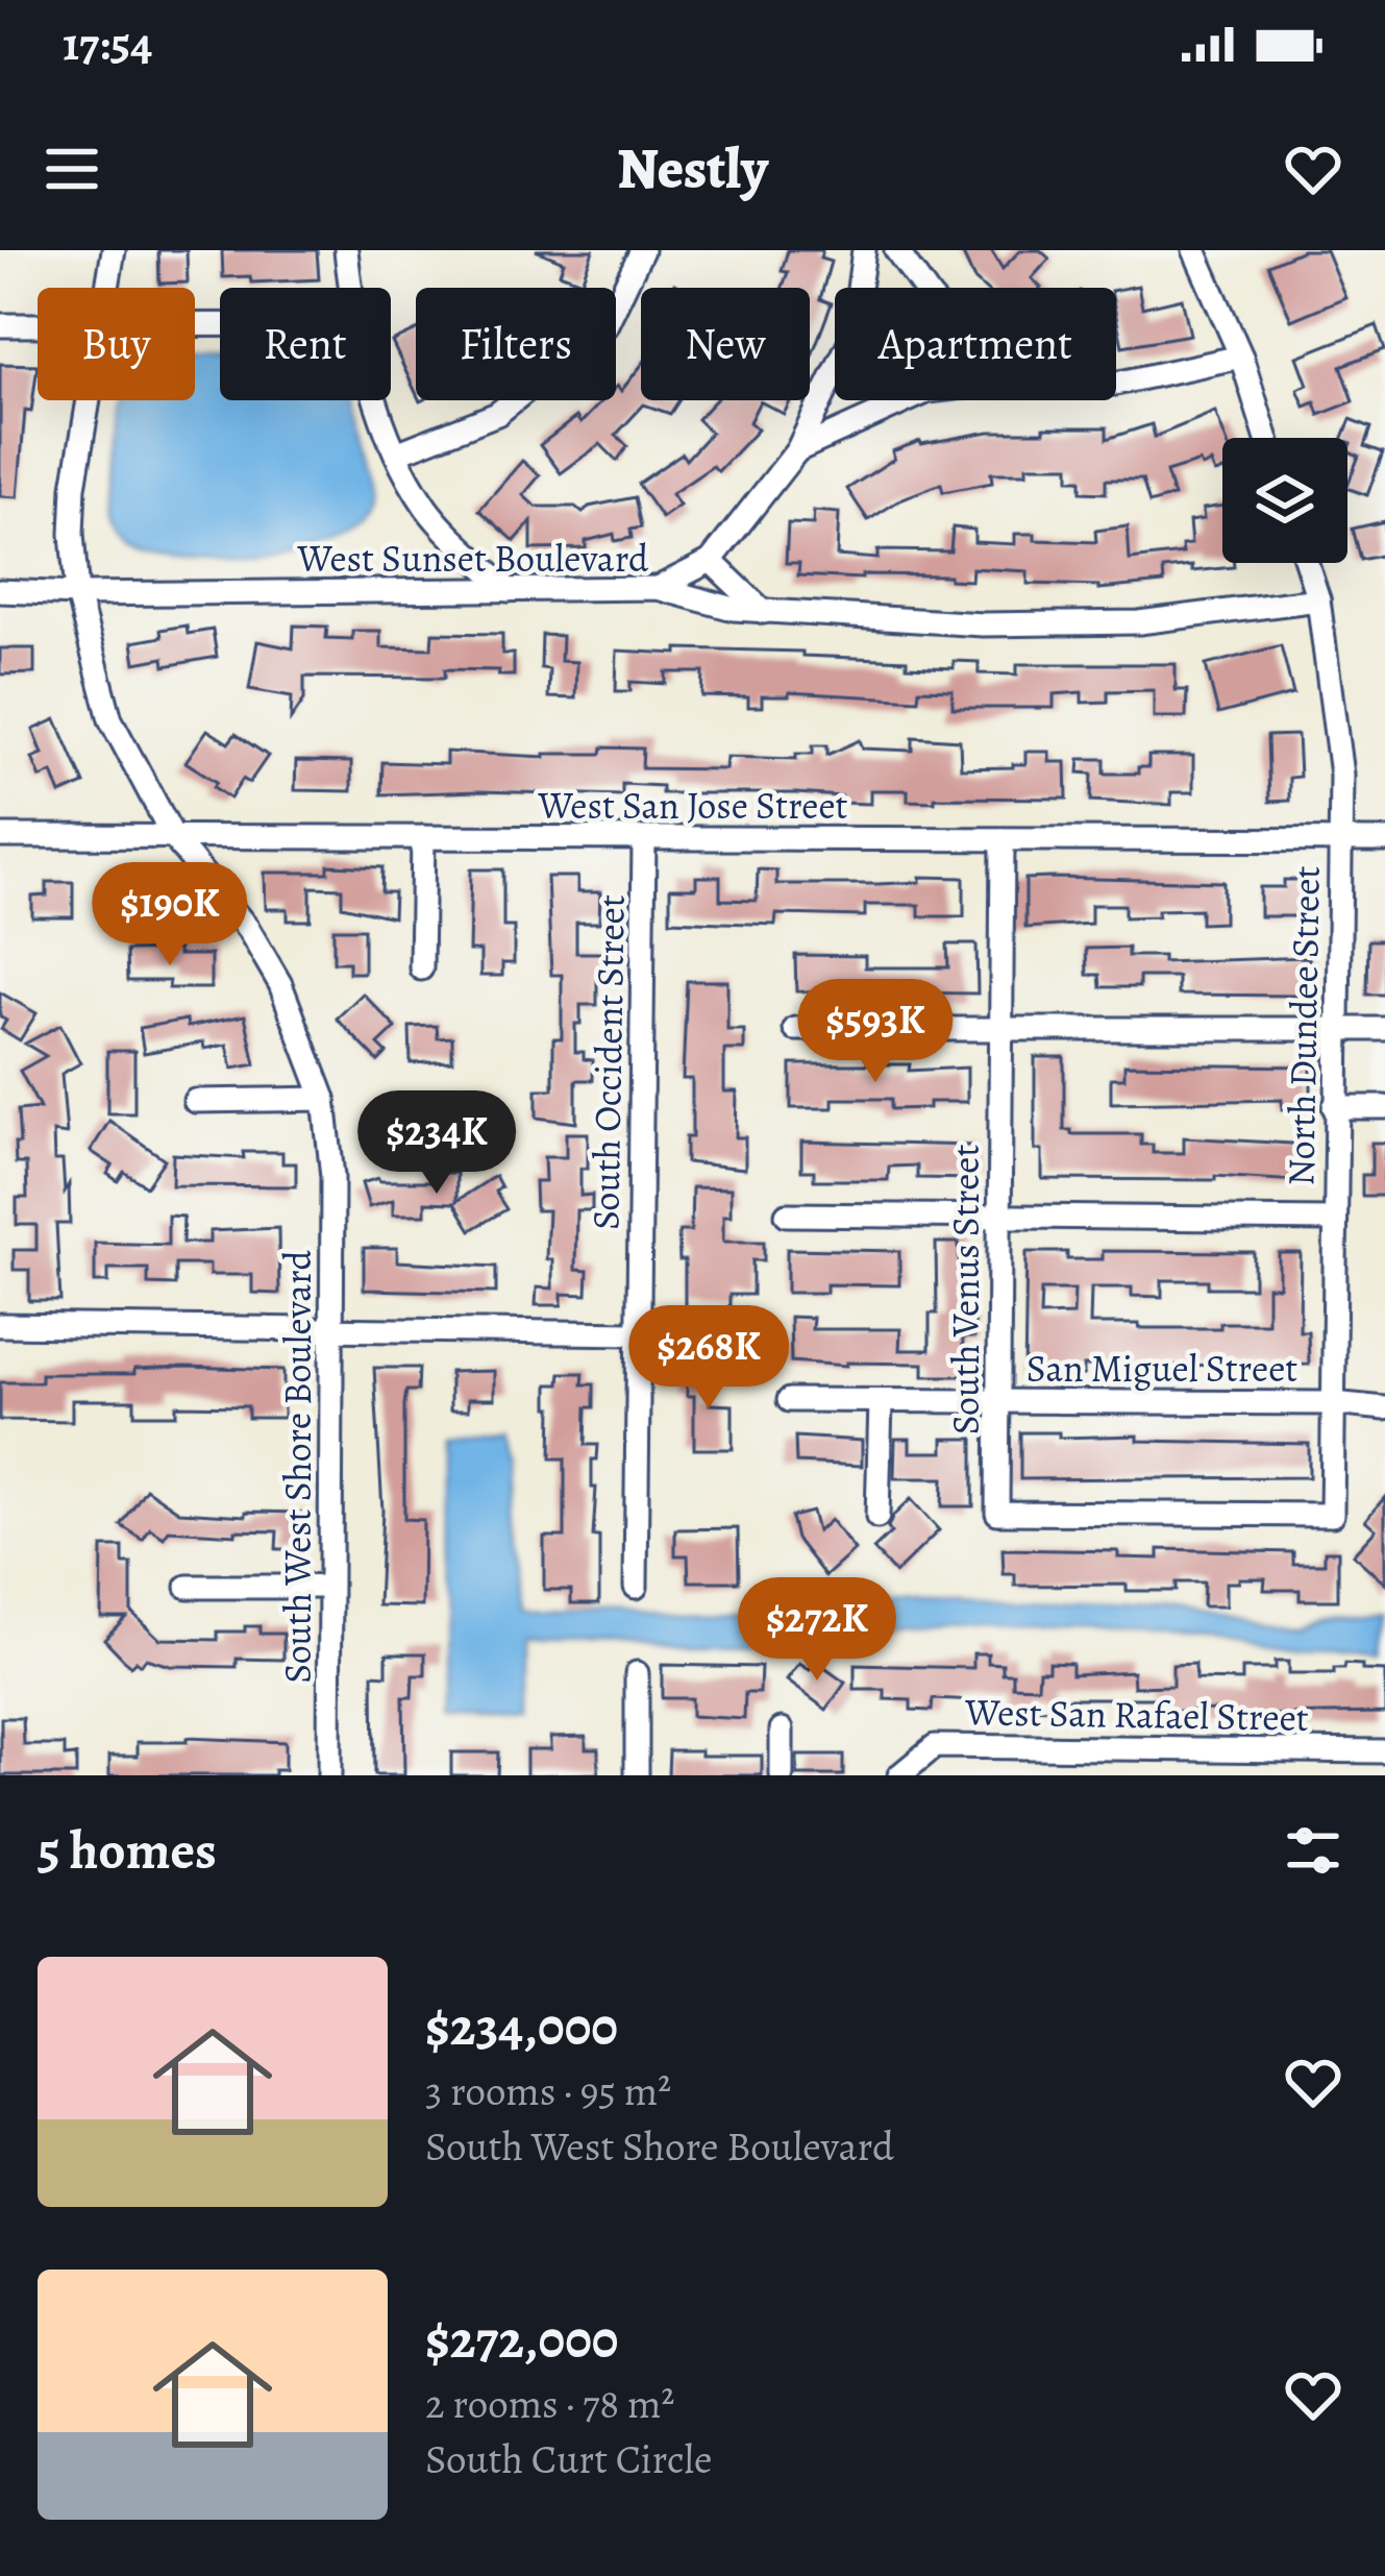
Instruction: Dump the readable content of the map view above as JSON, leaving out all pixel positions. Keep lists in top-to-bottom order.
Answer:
{
  "streets": {
    "street": [
      "West Sunset Boulevard",
      "West San Jose Street",
      "North Dundee Street",
      "South Occident Street",
      "South Venus Street",
      "San Miguel Street",
      "South West Shore Boulevard",
      "West San Rafael Street"
    ]
  },
  "crossings": [
    ["West Sunset Boulevard", "North Dundee Street"],
    ["West Sunset Boulevard", "South West Shore Boulevard"],
    ["West San Jose Street", "North Dundee Street"],
    ["West San Jose Street", "South Occident Street"],
    ["West San Jose Street", "South Venus Street"],
    ["West San Jose Street", "South West Shore Boulevard"],
    ["North Dundee Street", "South Venus Street"],
    ["North Dundee Street", "San Miguel Street"],
    ["South Venus Street", "San Miguel Street"]
  ],
  "page": {
    "status": "17:54",
    "header": "Nestly",
    "chip": [
      "Buy",
      "Rent",
      "Filters",
      "New",
      "Apartment"
    ],
    "price": [
      "$190K",
      "$593K",
      "$234K",
      "$268K",
      "$272K"
    ],
    "heading": "5 homes",
    "list": [
      {
        "name": "$234,000",
        "note": "3 rooms · 95 m² · South West Shore Boulevard"
      },
      {
        "name": "$272,000",
        "note": "2 rooms · 78 m² · South Curt Circle"
      }
    ]
  }
}
